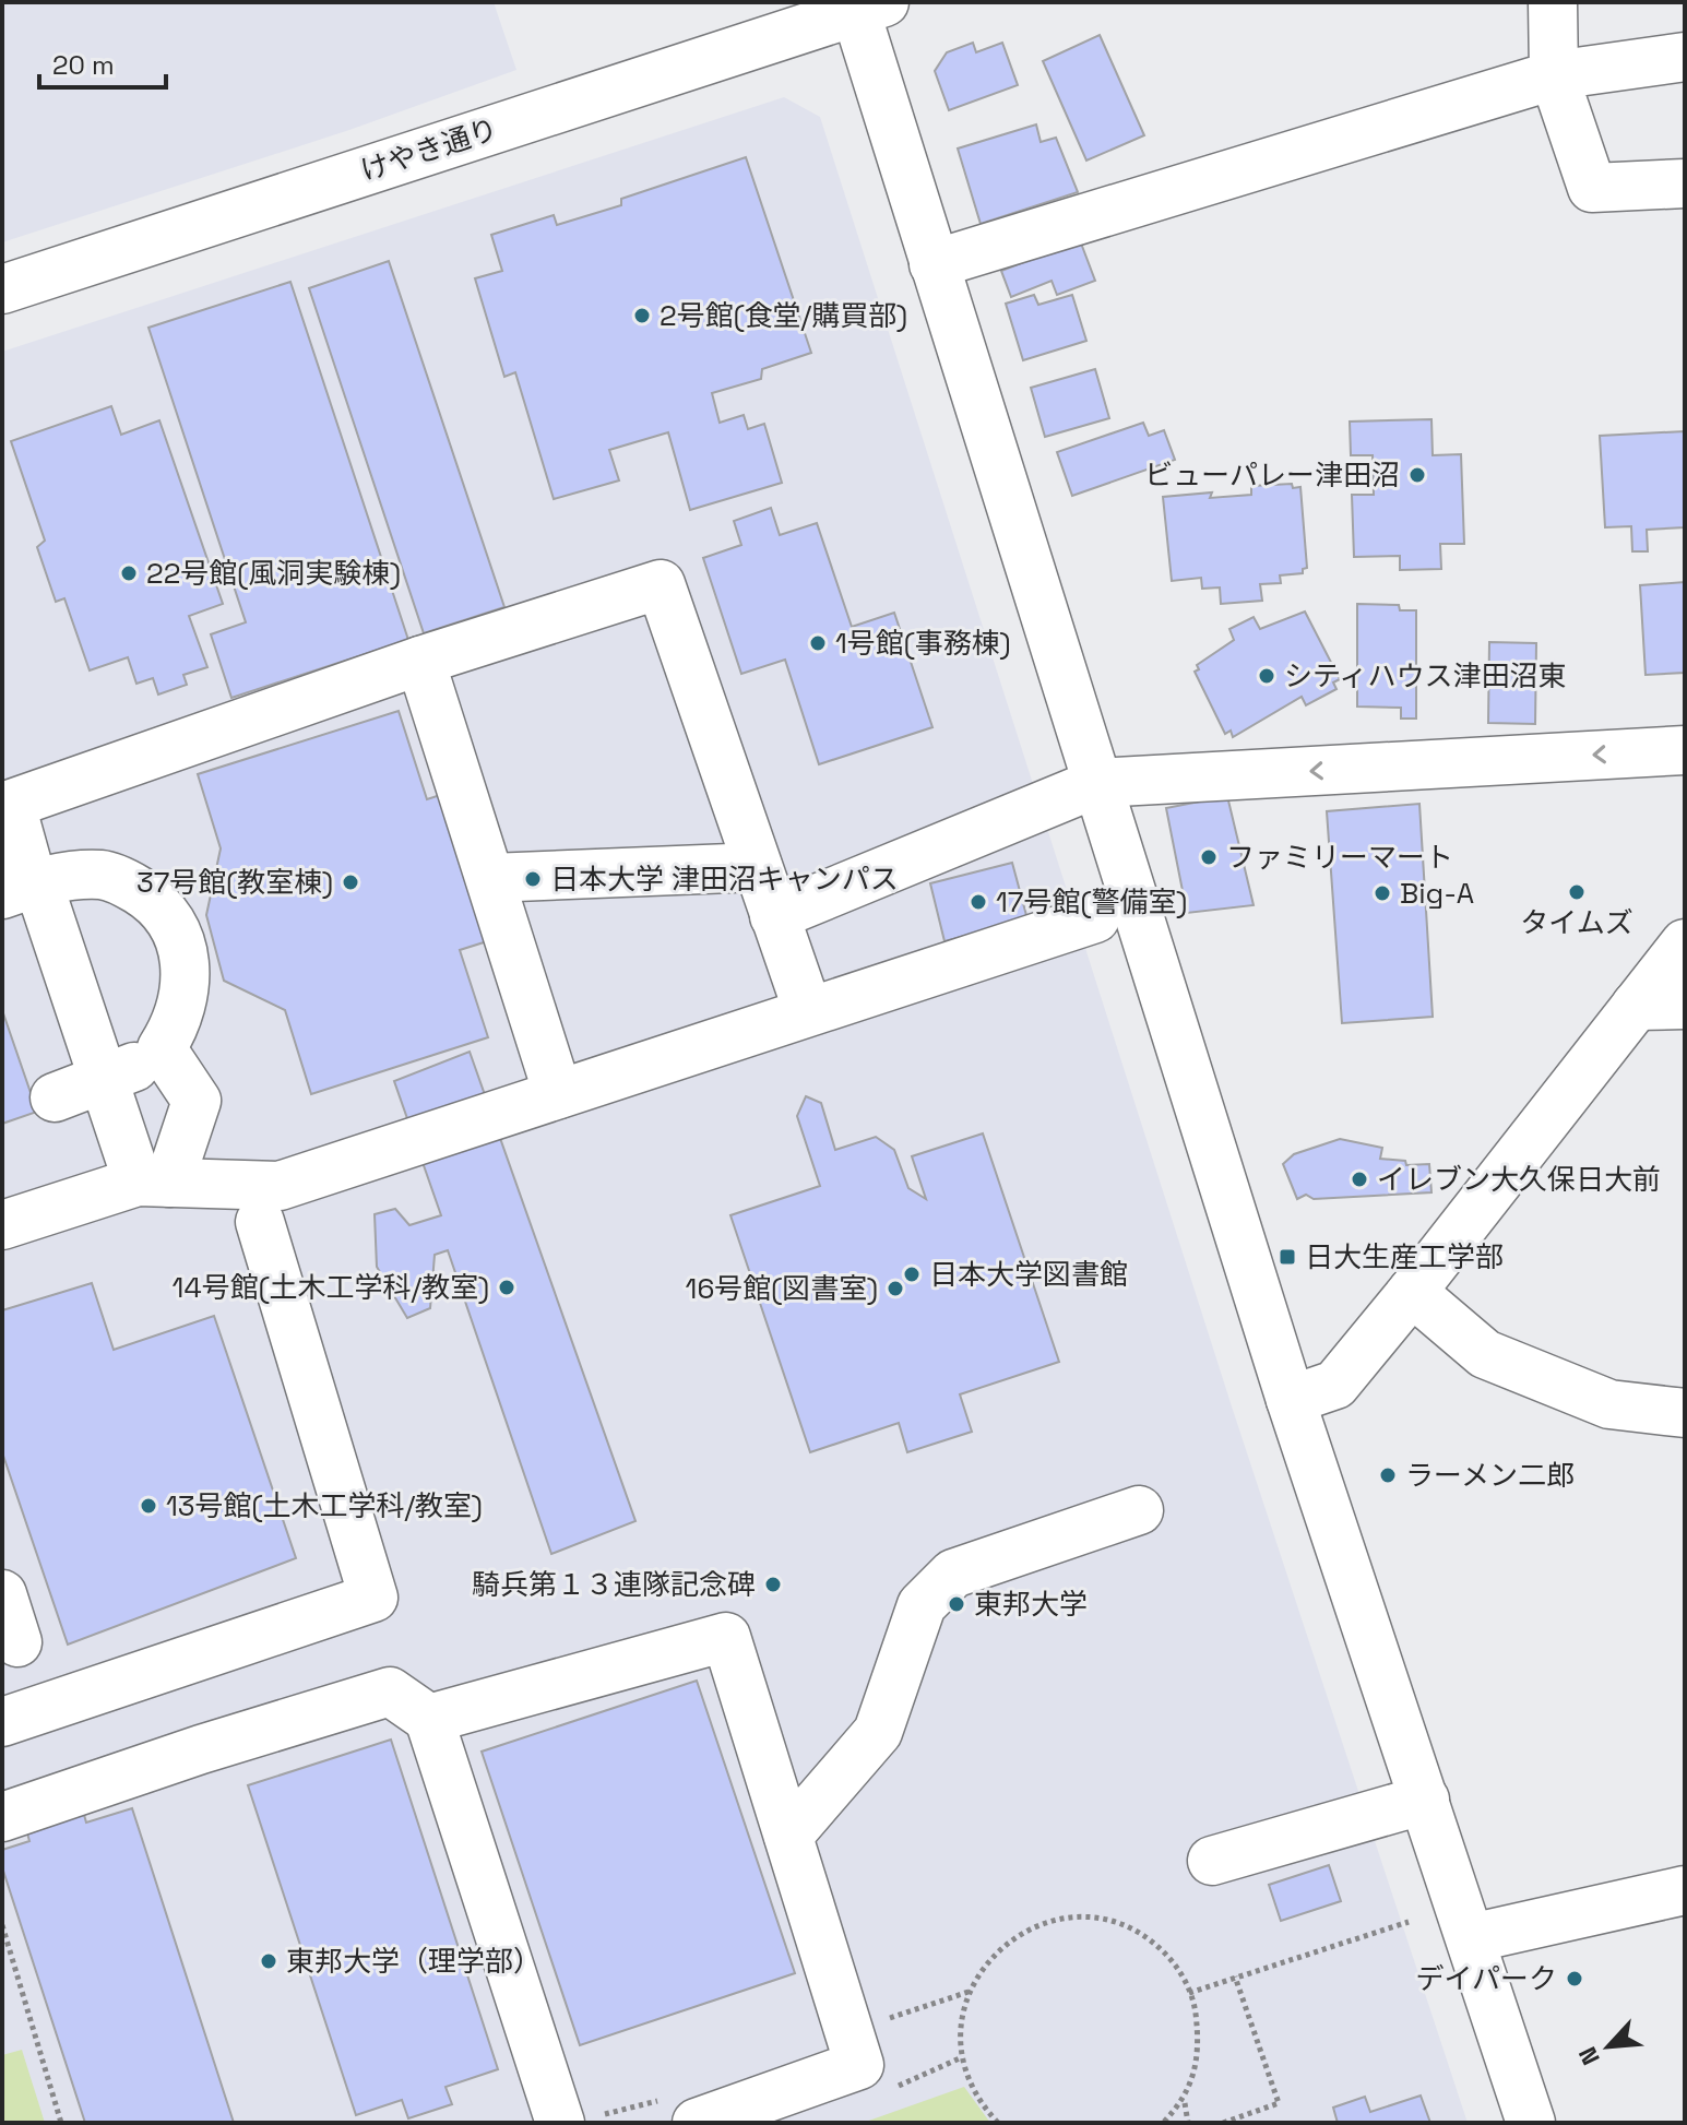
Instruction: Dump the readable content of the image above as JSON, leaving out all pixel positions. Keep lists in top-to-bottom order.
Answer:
{
  "streets": {
    "street": ["けやき通り"]
  },
  "places": {
    "other": [
      "2号館(食堂/購買部)",
      "ビューパレー津田沼",
      "22号館(風洞実験棟)",
      "1号館(事務棟)",
      "シティハウス津田沼東",
      "ファミリーマート",
      "日本大学 津田沼キャンパス",
      "37号館(教室棟)",
      "タイムズ",
      "Big-A",
      "17号館(警備室)",
      "イレブン大久保日大前",
      "日本大学図書館",
      "14号館(土木工学科/教室)",
      "16号館(図書室)",
      "ラーメン二郎",
      "13号館(土木工学科/教室)",
      "騎兵第１３連隊記念碑",
      "東邦大学",
      "東邦大学（理学部）",
      "デイパーク"
    ],
    "transit": ["日大生産工学部"]
  },
  "scale_bar": "20 m",
  "north": "bottom left"
}
